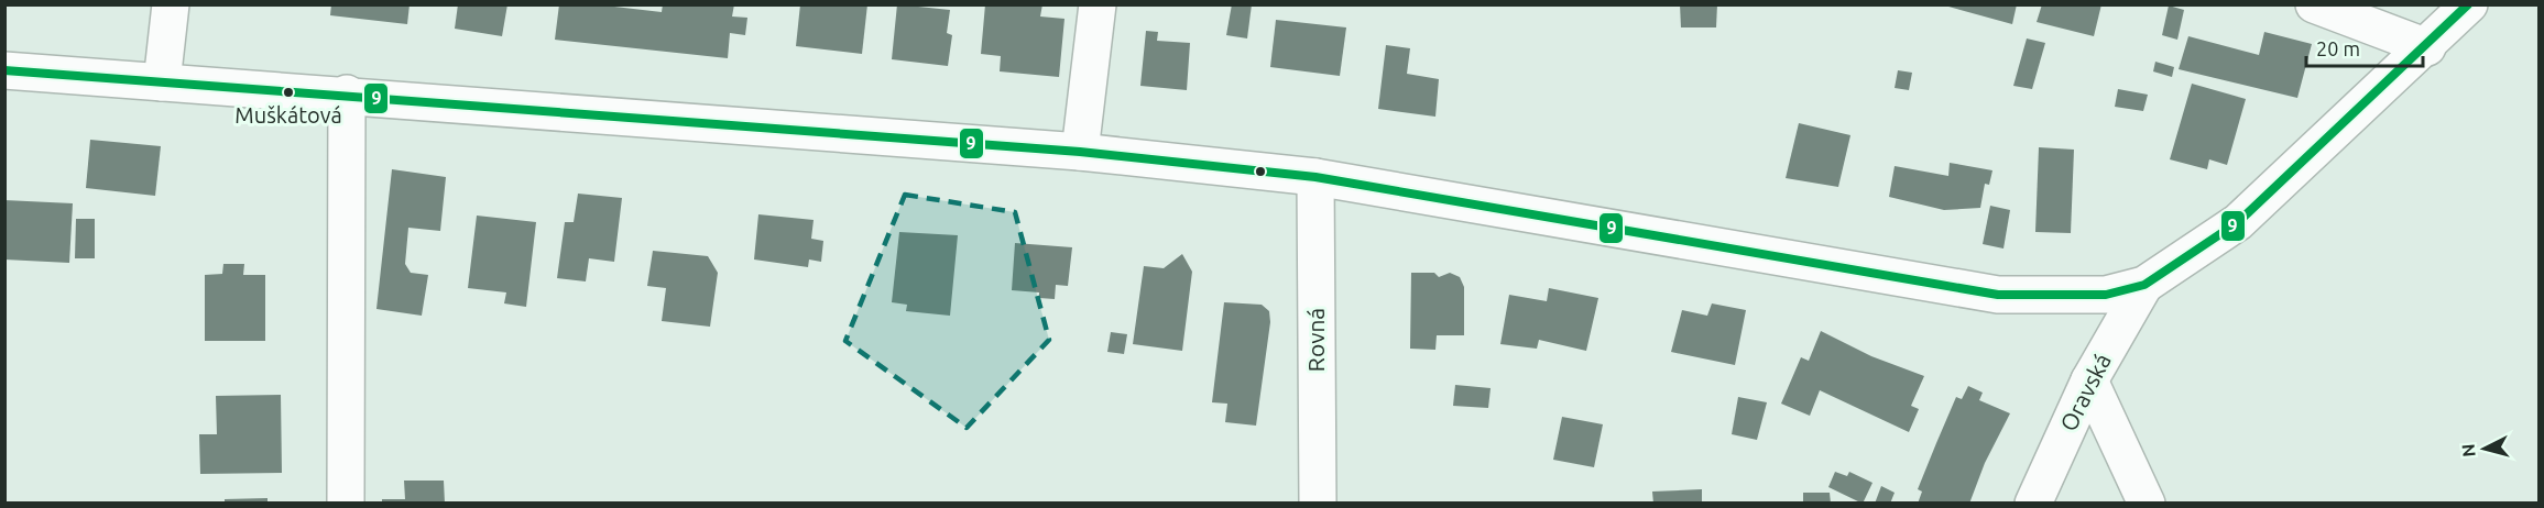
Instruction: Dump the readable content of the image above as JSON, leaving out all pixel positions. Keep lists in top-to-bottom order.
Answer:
{
  "streets": {
    "street": ["Rovná", "Oravská"]
  },
  "places": ["Muškátová"],
  "lines": ["transit line 9"],
  "scale_bar": "20 m",
  "north": "left"
}
